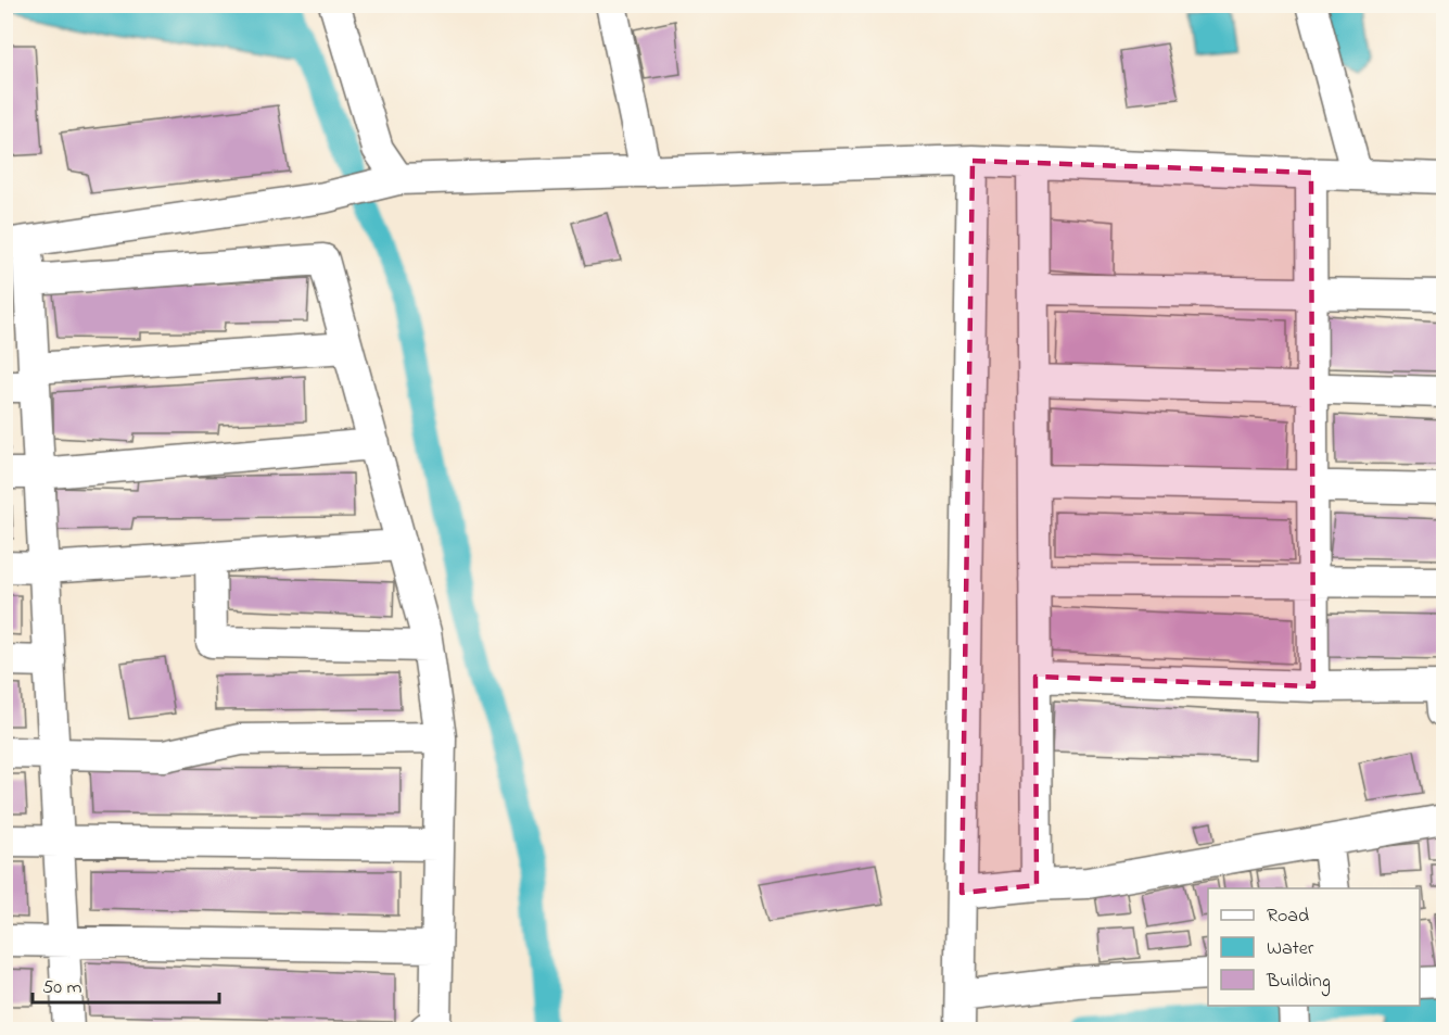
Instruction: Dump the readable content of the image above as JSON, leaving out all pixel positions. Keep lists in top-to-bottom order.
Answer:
{
  "legend": ["Road", "Water", "Building"],
  "scale_bar": "50 m"
}
